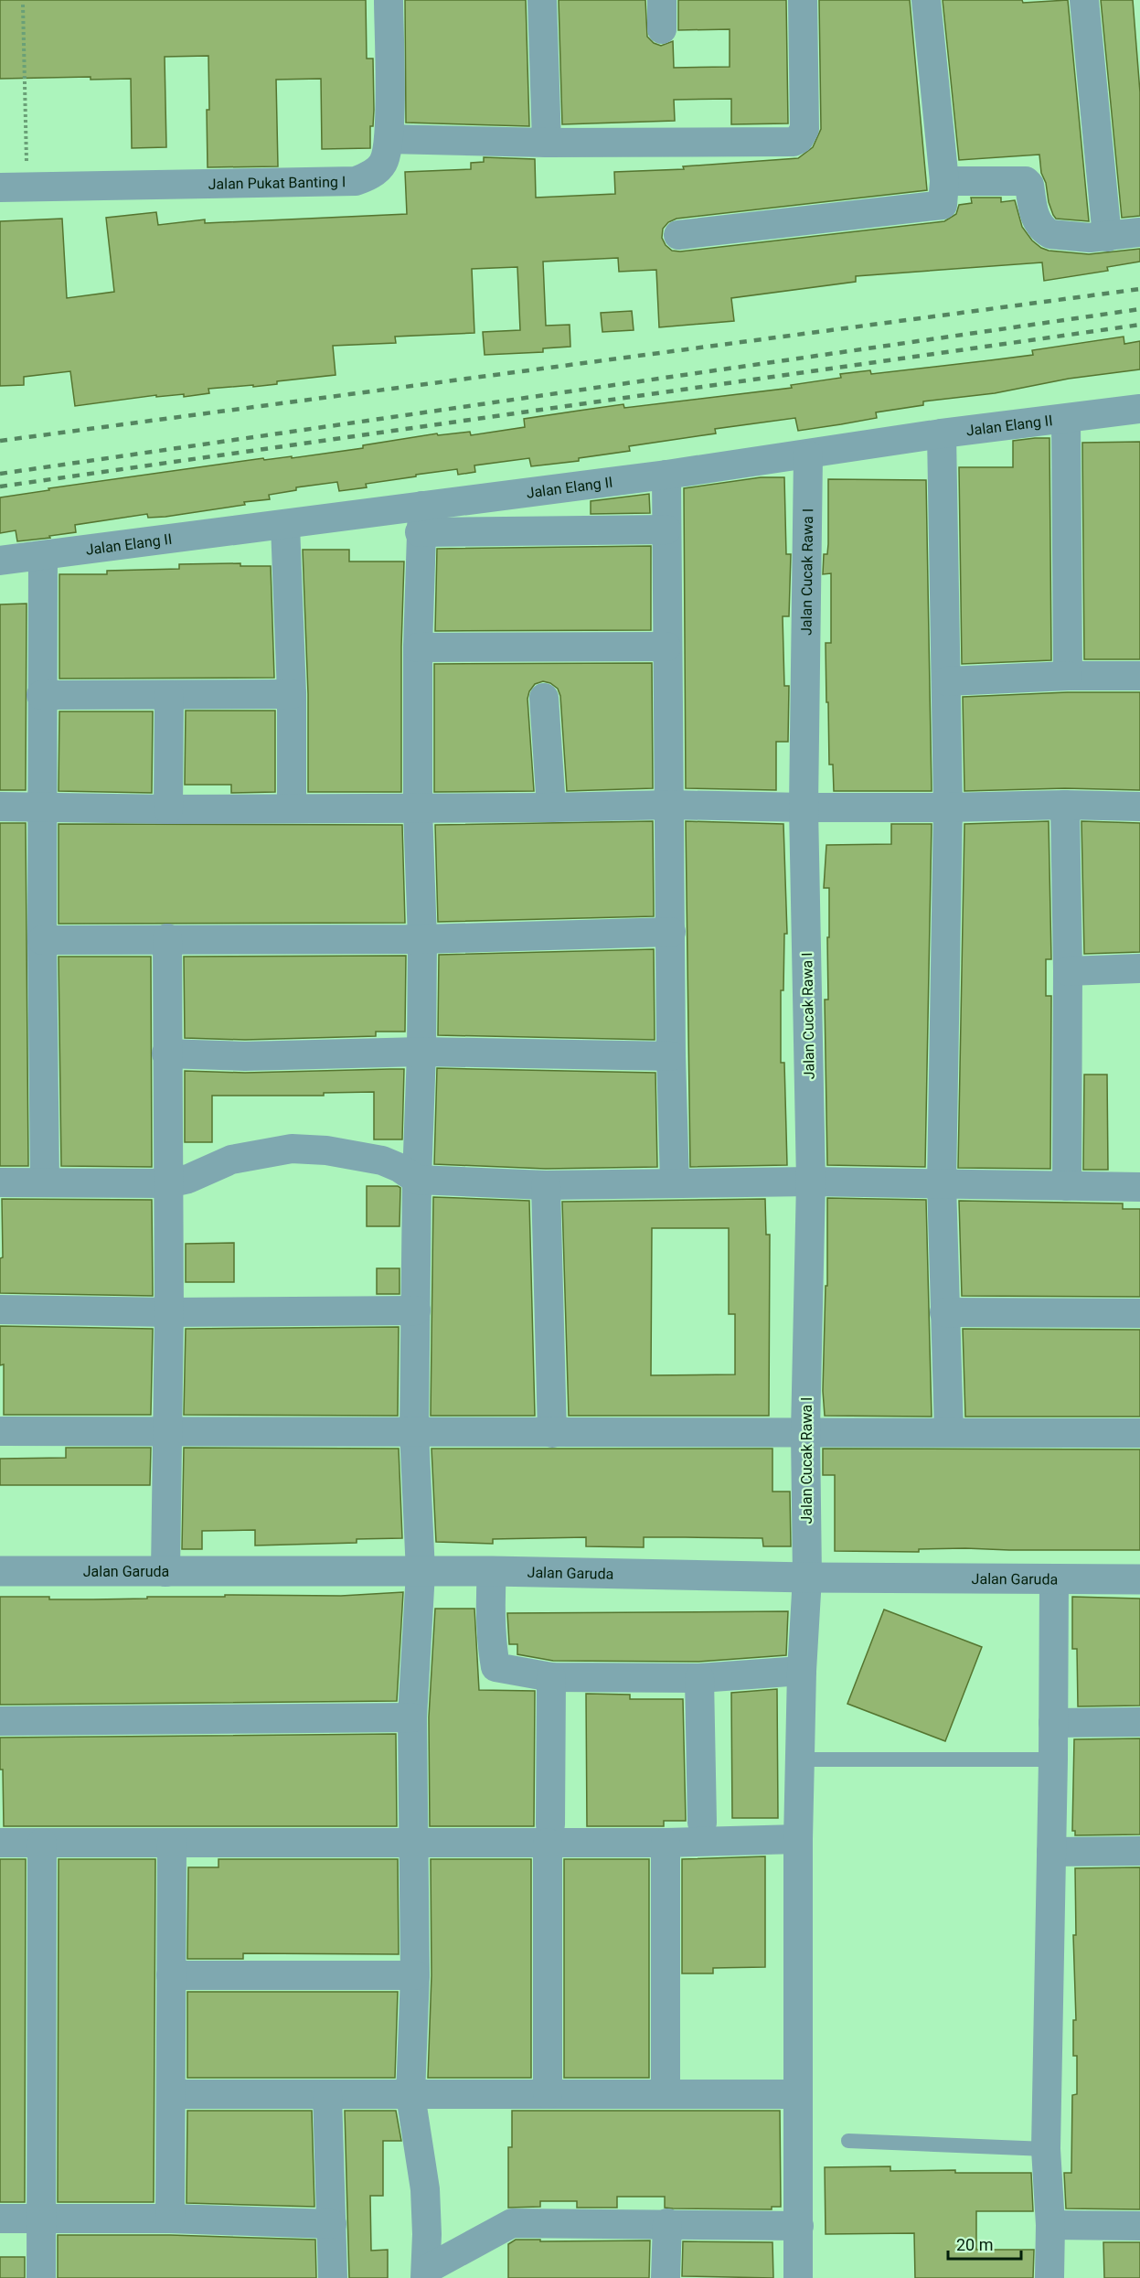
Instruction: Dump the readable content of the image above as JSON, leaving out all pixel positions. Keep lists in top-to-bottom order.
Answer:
{
  "streets": {
    "street": [
      "Jalan Pukat Banting I",
      "Jalan Elang II",
      "Jalan Cucak Rawa I",
      "Jalan Garuda"
    ]
  },
  "crossings": [
    ["Jalan Elang II", "Jalan Cucak Rawa I"],
    ["Jalan Cucak Rawa I", "Jalan Garuda"]
  ],
  "scale_bar": "20 m"
}
